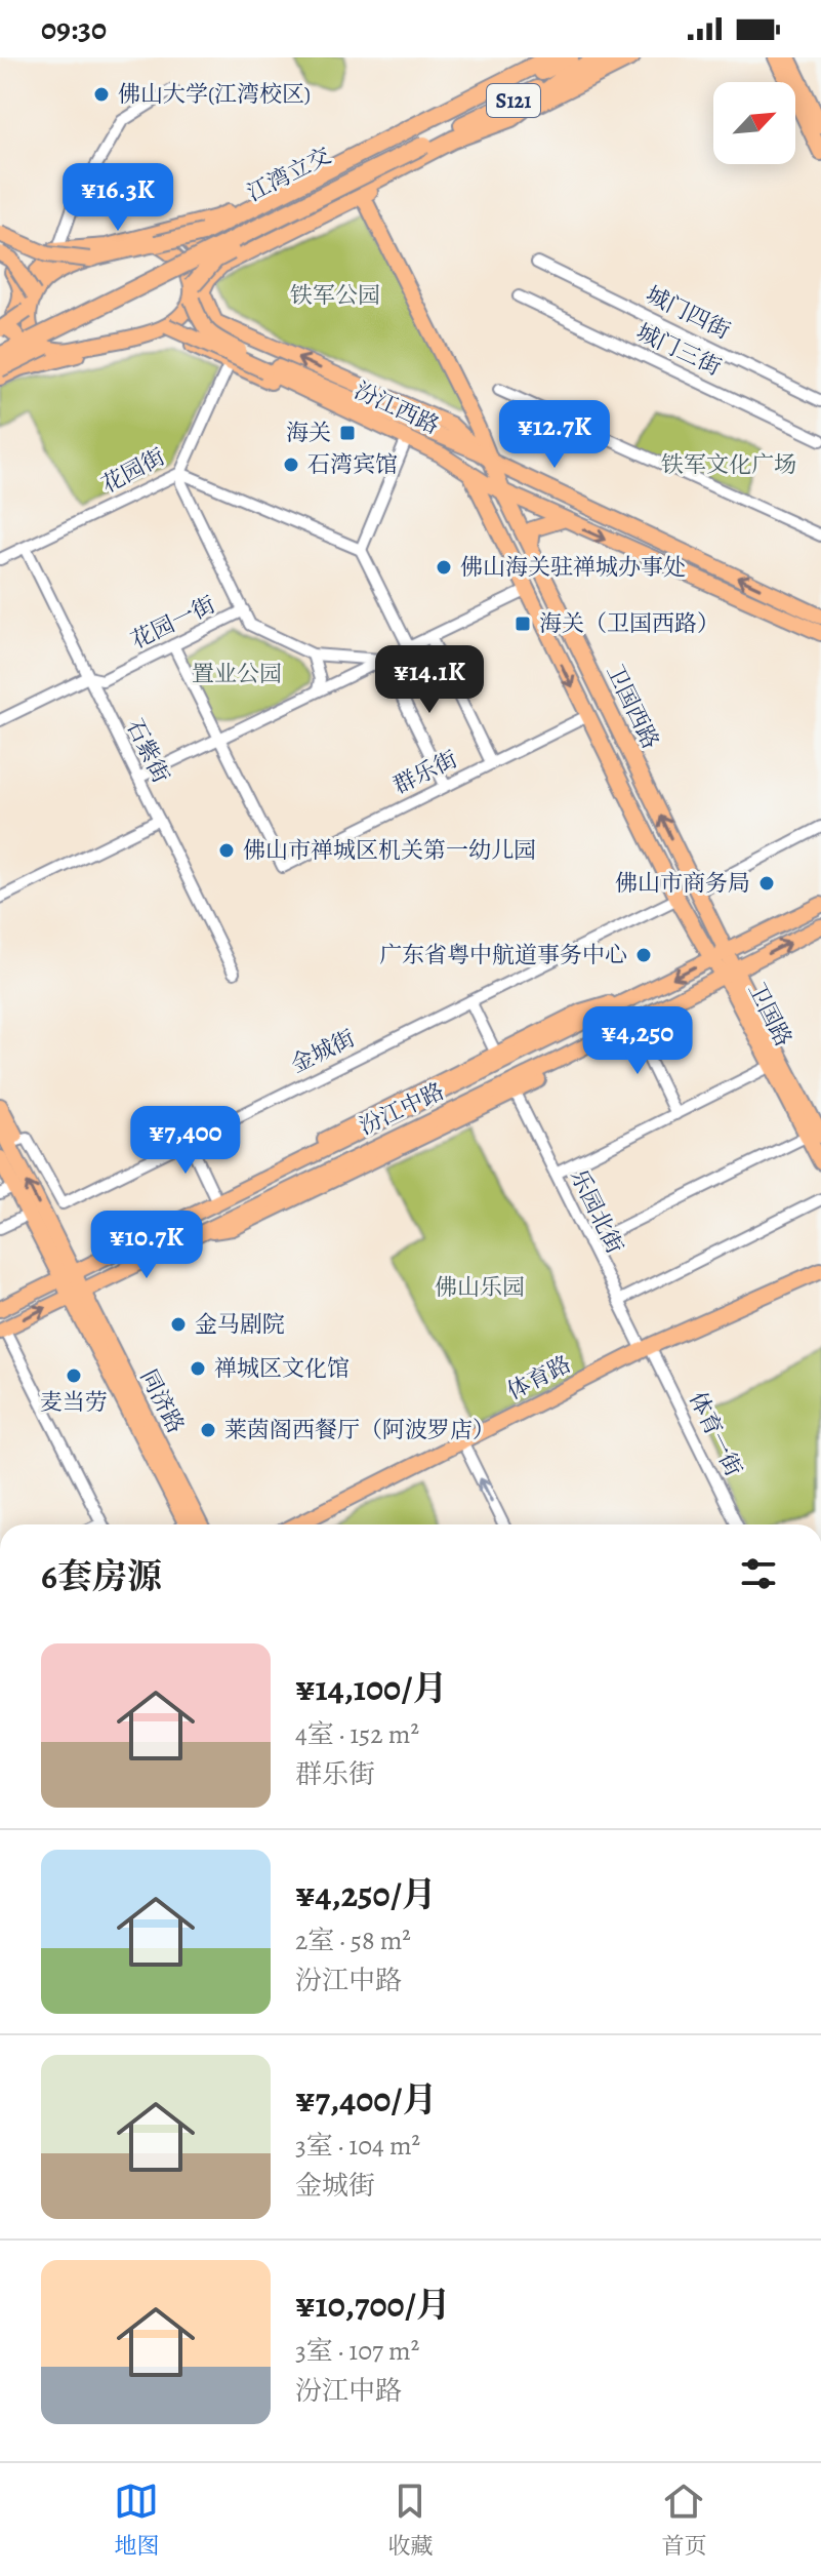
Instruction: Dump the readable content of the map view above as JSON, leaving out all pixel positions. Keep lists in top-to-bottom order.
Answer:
{
  "streets": {
    "highway": ["S121", "江湾立交"],
    "main road": [
      "汾江西路",
      "卫国西路",
      "卫国路",
      "汾江中路",
      "体育路",
      "同济路"
    ],
    "street": [
      "城门四街",
      "城门三街",
      "花园街",
      "花园一街",
      "石紫街",
      "群乐街",
      "金城街",
      "乐园北街",
      "体育一街"
    ]
  },
  "crossings": [
    ["S121", "江湾立交"],
    ["汾江西路", "卫国西路"],
    ["花园街", "石紫街"],
    ["花园一街", "卫国西路"],
    ["花园一街", "石紫街"],
    ["卫国西路", "群乐街"],
    ["卫国西路", "卫国路"],
    ["卫国西路", "金城街"],
    ["卫国西路", "汾江中路"],
    ["卫国路", "汾江中路"],
    ["汾江中路", "同济路"],
    ["乐园北街", "体育路"],
    ["乐园北街", "体育一街"],
    ["体育路", "体育一街"]
  ],
  "parks": [
    "铁军公园",
    "铁军文化广场",
    "置业公园",
    "佛山乐园"
  ],
  "places": {
    "other": [
      "佛山大学(江湾校区)",
      "石湾宾馆",
      "佛山海关驻禅城办事处",
      "佛山市禅城区机关第一幼儿园",
      "佛山市商务局",
      "广东省粤中航道事务中心",
      "金马剧院",
      "禅城区文化馆",
      "麦当劳",
      "莱茵阁西餐厅（阿波罗店）"
    ],
    "transit": ["海关", "海关（卫国西路）"]
  },
  "north": "top right",
  "page": {
    "status": "09:30",
    "price": [
      "¥16.3K",
      "¥12.7K",
      "¥14.1K",
      "¥4,250",
      "¥7,400",
      "¥10.7K"
    ],
    "heading": "6套房源",
    "list": [
      {
        "name": "¥14,100/月",
        "note": "4室 · 152 m² · 群乐街"
      },
      {
        "name": "¥4,250/月",
        "note": "2室 · 58 m² · 汾江中路"
      },
      {
        "name": "¥7,400/月",
        "note": "3室 · 104 m² · 金城街"
      },
      {
        "name": "¥10,700/月",
        "note": "3室 · 107 m² · 汾江中路"
      }
    ],
    "tabs": ["地图", "收藏", "首页"]
  }
}
